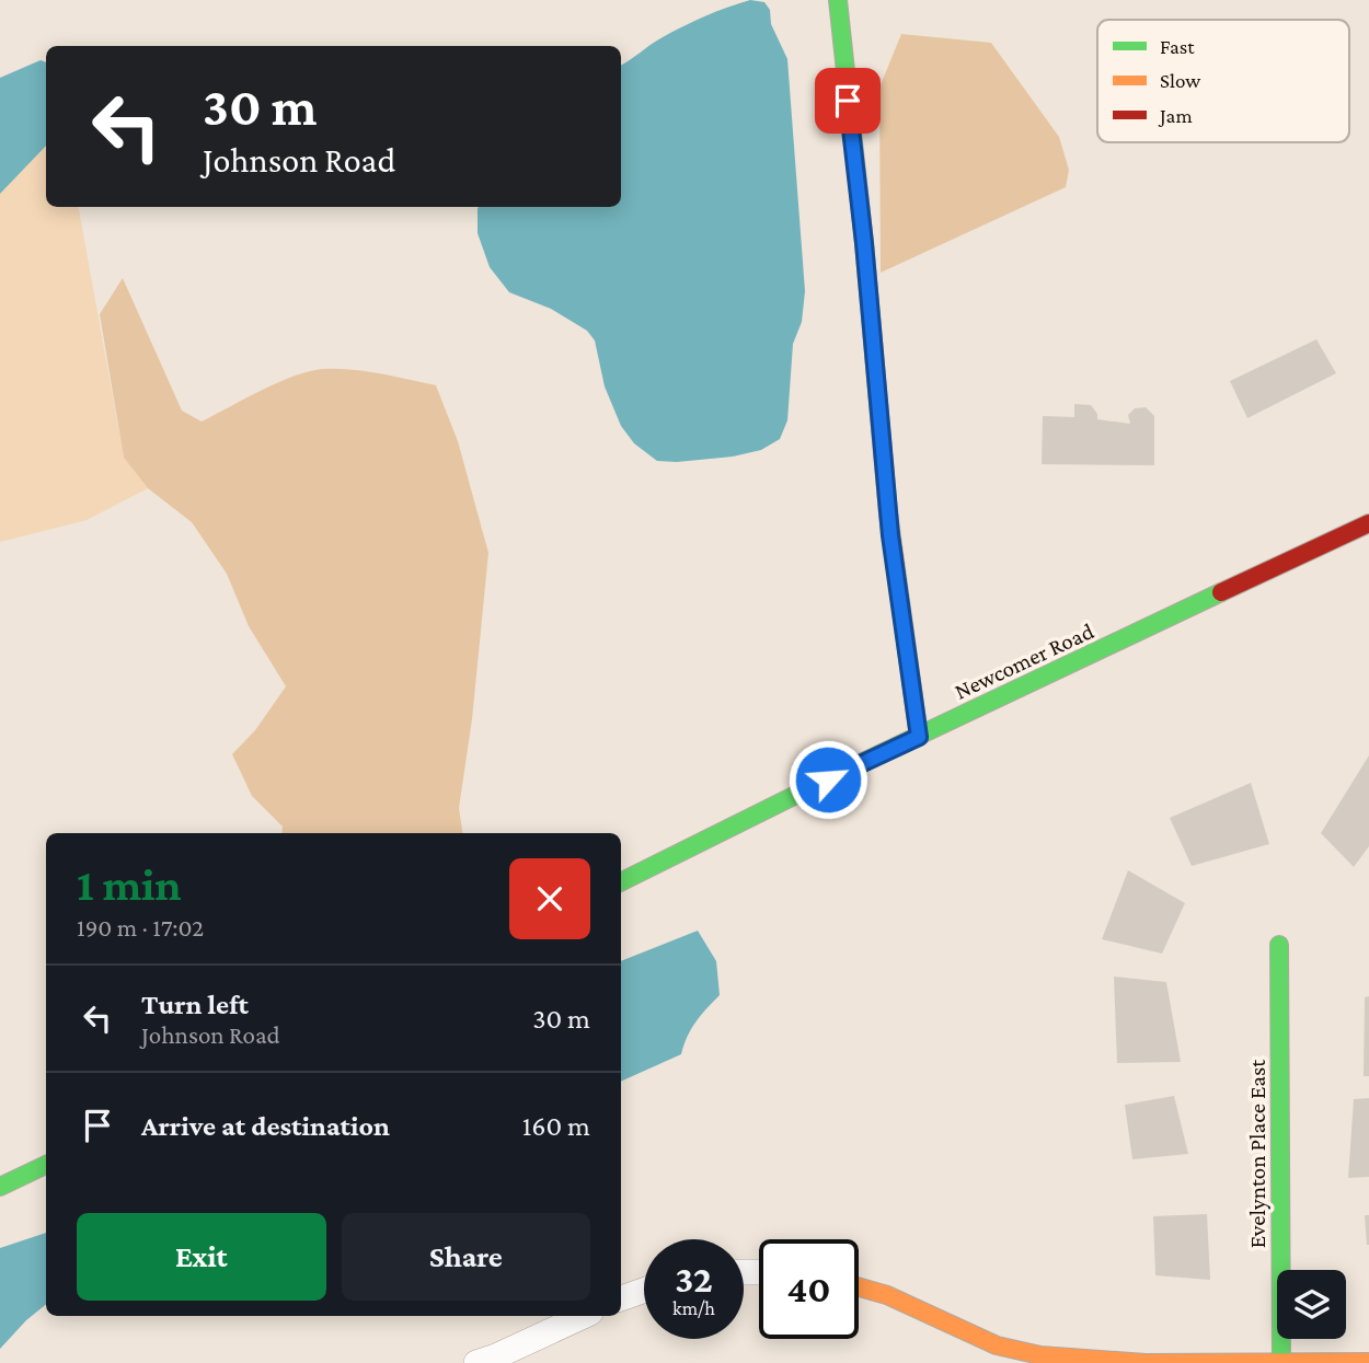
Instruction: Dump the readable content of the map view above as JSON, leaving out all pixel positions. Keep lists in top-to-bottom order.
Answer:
{
  "streets": {
    "street": ["Newcomer Road", "Evelynton Place East"]
  },
  "legend": ["Fast", "Slow", "Jam"],
  "page": {
    "turn": ["30 m", "Johnson Road"],
    "heading": ["1 min", "190 m · 17:02"],
    "list": [
      {
        "name": "Turn left",
        "note": "Johnson Road",
        "value": "30 m"
      },
      {
        "name": "Arrive at destination",
        "value": "160 m"
      }
    ],
    "buttons": ["Exit", "Share"],
    "speed": "32 km/h",
    "limit": "40"
  }
}
